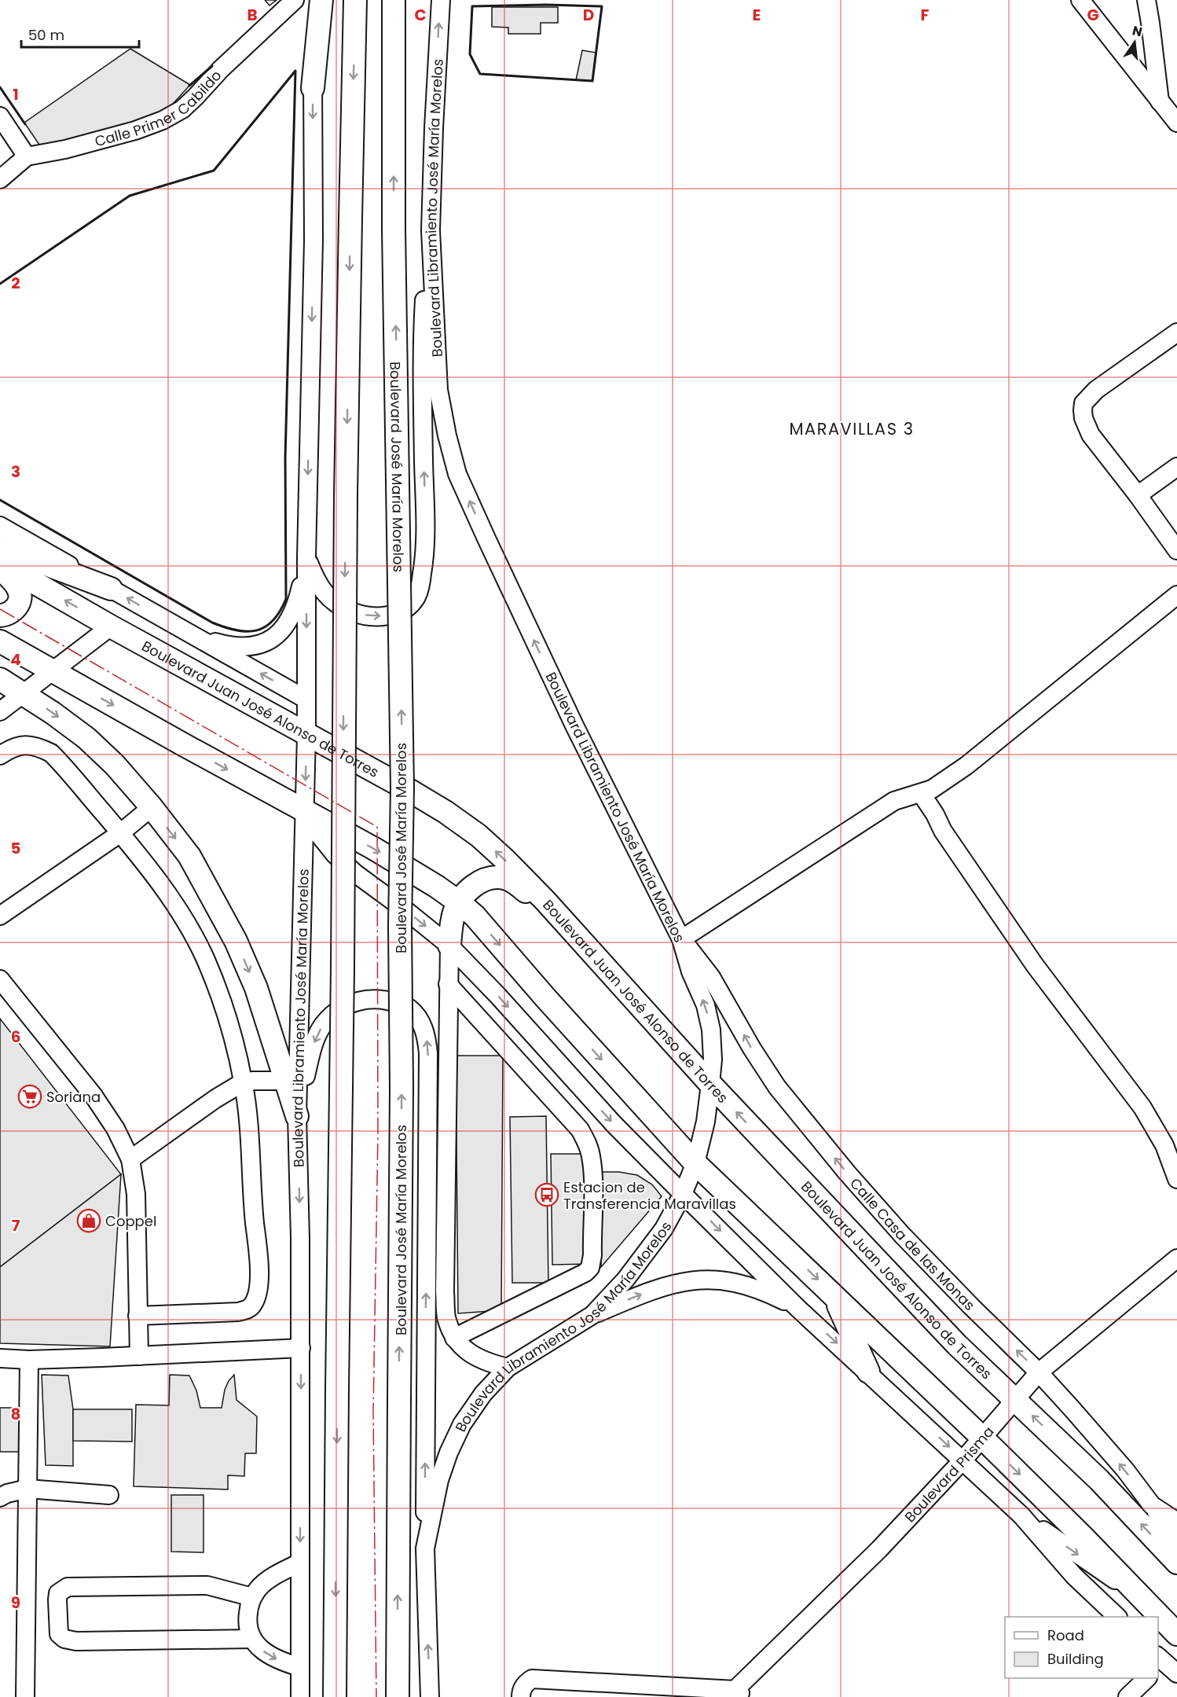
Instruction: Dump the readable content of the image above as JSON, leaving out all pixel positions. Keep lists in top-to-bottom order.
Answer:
{
  "streets": {
    "main road": ["Boulevard José María Morelos", "Boulevard Juan José Alonso de Torres"],
    "street": [
      "Calle Primer Cabildo",
      "Boulevard Libramiento José María Morelos",
      "Calle Casa de las Monas",
      "Boulevard Prisma"
    ]
  },
  "crossings": [
    ["Boulevard Libramiento José María Morelos", "Boulevard Juan José Alonso de Torres"],
    ["Boulevard Libramiento José María Morelos", "Calle Casa de las Monas"],
    ["Boulevard Juan José Alonso de Torres", "Boulevard Prisma"],
    ["Calle Casa de las Monas", "Boulevard Prisma"]
  ],
  "districts": ["MARAVILLAS 3"],
  "places": {
    "supermarket": ["Soriana"],
    "bus stop": ["Estacion de Transferencia Maravillas"],
    "shop": ["Coppel"]
  },
  "legend": ["Road", "Building"],
  "scale_bar": "50 m",
  "north": "top",
  "grid": {
    "columns": [
      "B",
      "C",
      "D",
      "E",
      "F",
      "G"
    ],
    "rows": [
      "1",
      "2",
      "3",
      "4",
      "5",
      "6",
      "7",
      "8",
      "9"
    ]
  }
}
